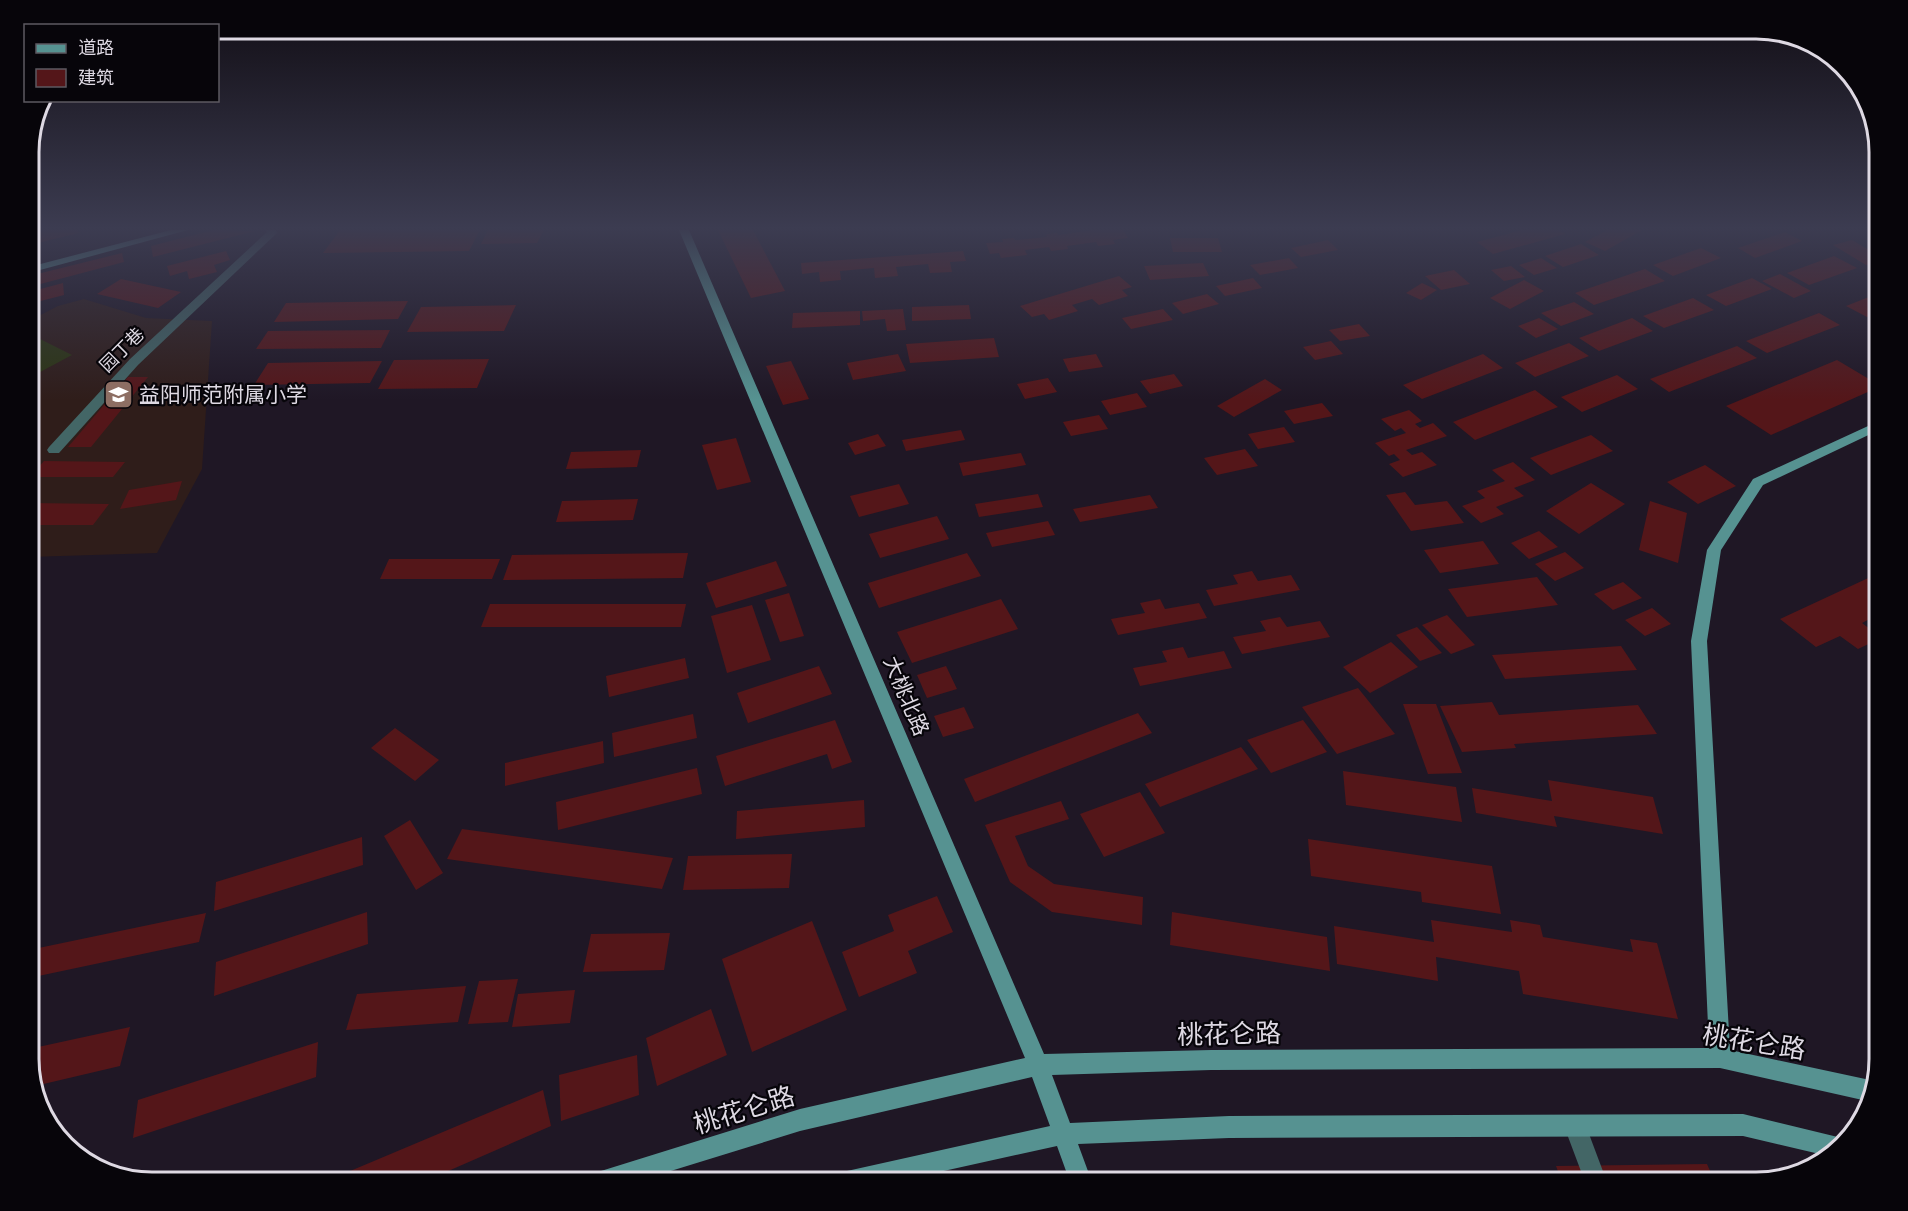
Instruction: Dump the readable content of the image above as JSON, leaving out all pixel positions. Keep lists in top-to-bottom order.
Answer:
{
  "streets": {
    "street": ["园丁巷", "大桃北路", "桃花仑路"]
  },
  "crossings": [
    ["大桃北路", "桃花仑路"]
  ],
  "places": {
    "school or university": ["益阳师范附属小学"]
  },
  "legend": ["道路", "建筑"]
}
